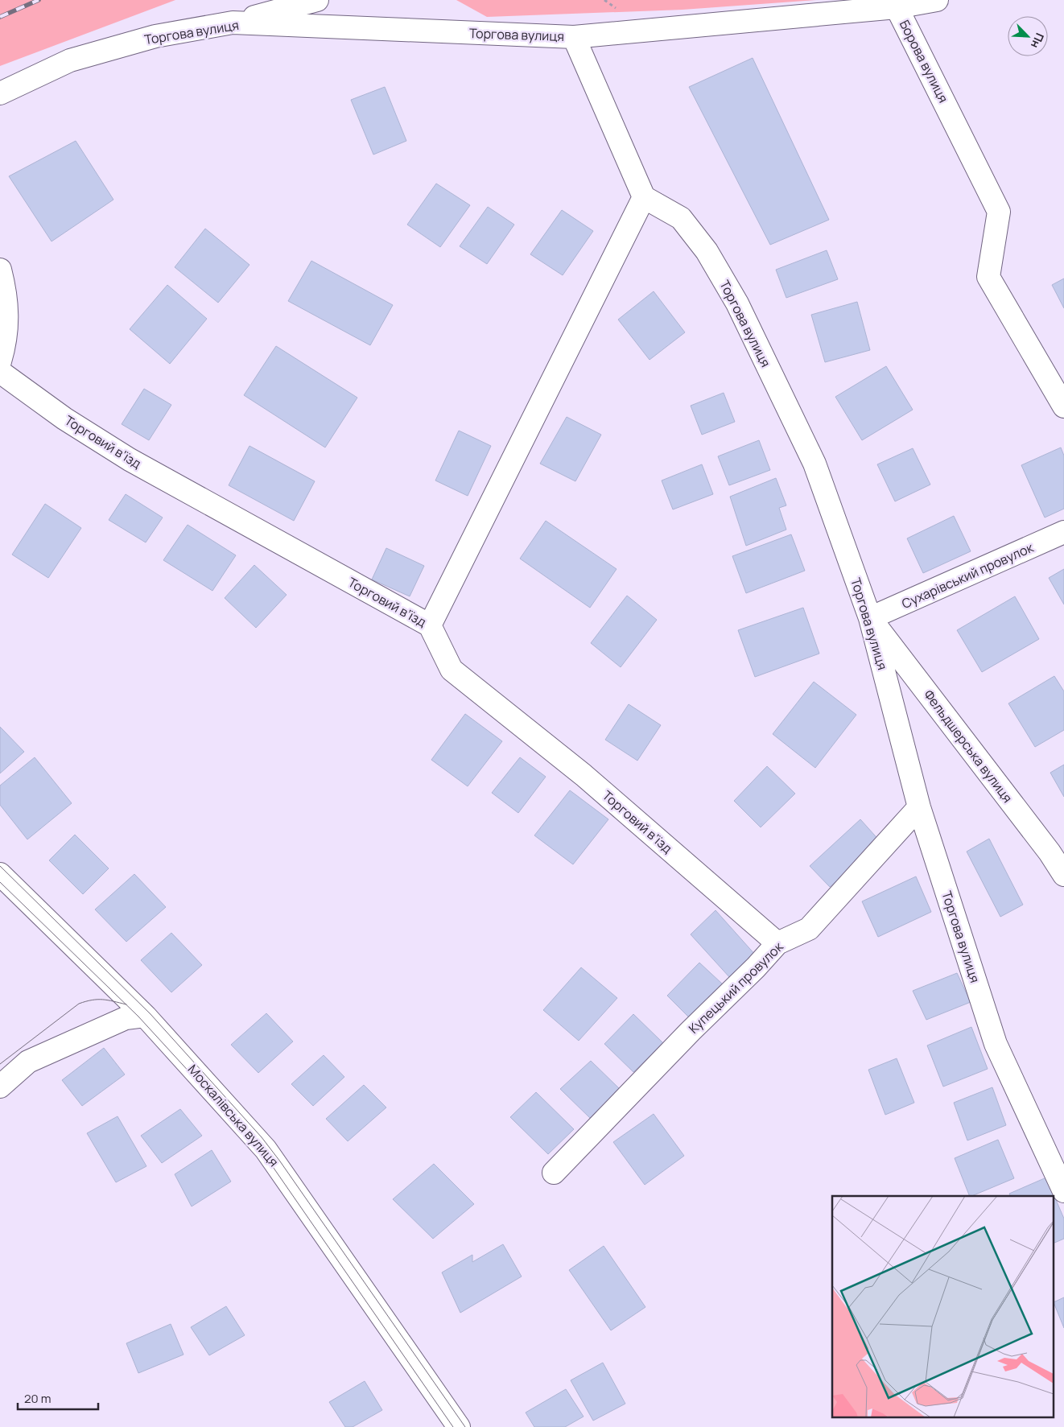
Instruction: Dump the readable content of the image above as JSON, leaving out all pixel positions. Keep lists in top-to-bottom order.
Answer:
{
  "streets": {
    "street": [
      "Торгова вулиця",
      "Борова вулиця",
      "Торговий в’їзд",
      "Сухарівський провулок",
      "Фельдшерська вулиця",
      "Купецький провулок",
      "Москалівська вулиця"
    ]
  },
  "crossings": [
    ["Торгова вулиця", "Борова вулиця"],
    ["Торгова вулиця", "Сухарівський провулок"],
    ["Торгова вулиця", "Фельдшерська вулиця"],
    ["Торгова вулиця", "Купецький провулок"],
    ["Торговий в’їзд", "Купецький провулок"],
    ["Сухарівський провулок", "Фельдшерська вулиця"]
  ],
  "scale_bar": "20 m",
  "north": "bottom right"
}
